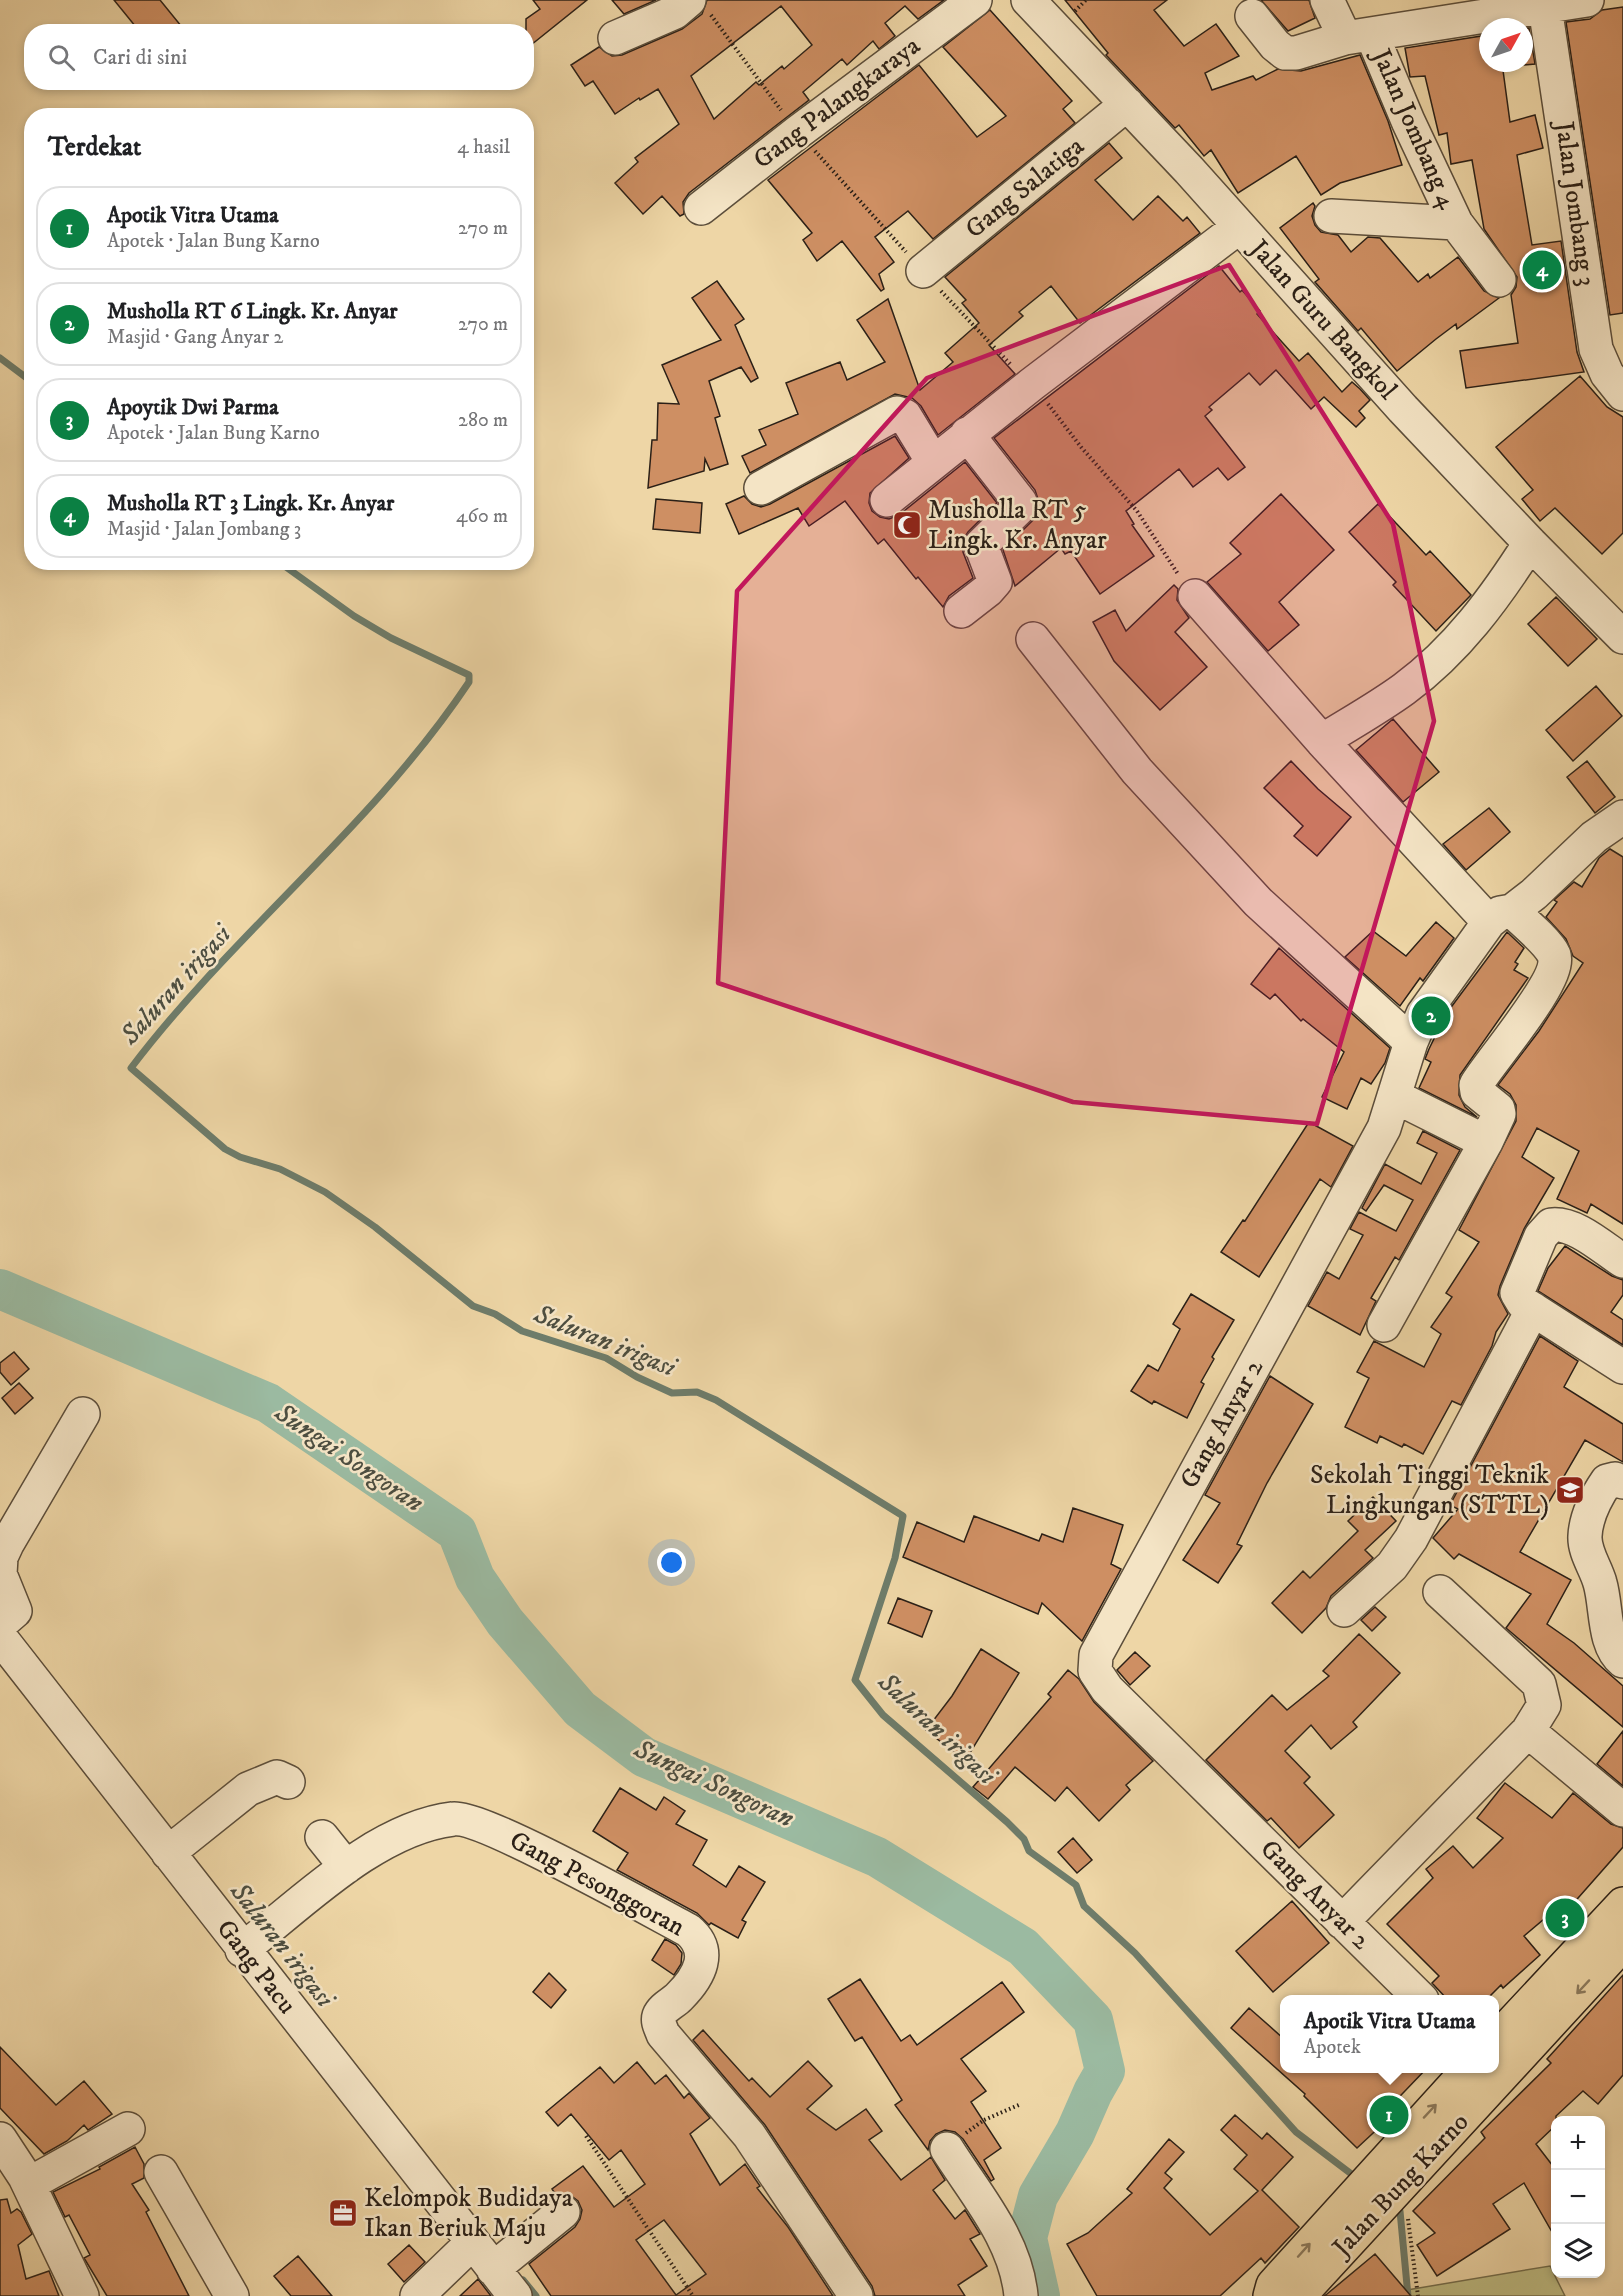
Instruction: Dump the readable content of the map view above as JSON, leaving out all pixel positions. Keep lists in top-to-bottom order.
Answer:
{
  "streets": {
    "main road": ["Jalan Bung Karno"],
    "street": [
      "Gang Palangkaraya",
      "Jalan Jombang 4",
      "Gang Salatiga",
      "Jalan Jombang 3",
      "Jalan Guru Bangkol",
      "Gang Anyar 2",
      "Gang Pesonggoran",
      "Gang Pacu"
    ]
  },
  "crossings": [
    ["Gang Salatiga", "Jalan Guru Bangkol"],
    ["Gang Pesonggoran", "Gang Pacu"]
  ],
  "water": ["Saluran irigasi", "Sungai Songoran"],
  "places": {
    "mosque": ["Musholla RT 5 Lingk. Kr. Anyar"],
    "school or university": ["Sekolah Tinggi Teknik Lingkungan (STTL)"],
    "office": ["Kelompok Budidaya Ikan Beriuk Maju"]
  },
  "north": "top right",
  "page": {
    "search": "Cari di sini",
    "heading": ["Terdekat", "4 hasil"],
    "list": [
      {
        "mark": "1",
        "name": "Apotik Vitra Utama",
        "note": "Apotek · Jalan Bung Karno",
        "value": "270 m"
      },
      {
        "mark": "2",
        "name": "Musholla RT 6 Lingk. Kr. Anyar",
        "note": "Masjid · Gang Anyar 2",
        "value": "270 m"
      },
      {
        "mark": "3",
        "name": "Apoytik Dwi Parma",
        "note": "Apotek · Jalan Bung Karno",
        "value": "280 m"
      },
      {
        "mark": "4",
        "name": "Musholla RT 3 Lingk. Kr. Anyar",
        "note": "Masjid · Jalan Jombang 3",
        "value": "460 m"
      }
    ],
    "pins": [
      "4",
      "2",
      "3",
      "1"
    ],
    "popup": ["Apotik Vitra Utama", "Apotek"],
    "map_buttons": ["+", "−"]
  }
}
